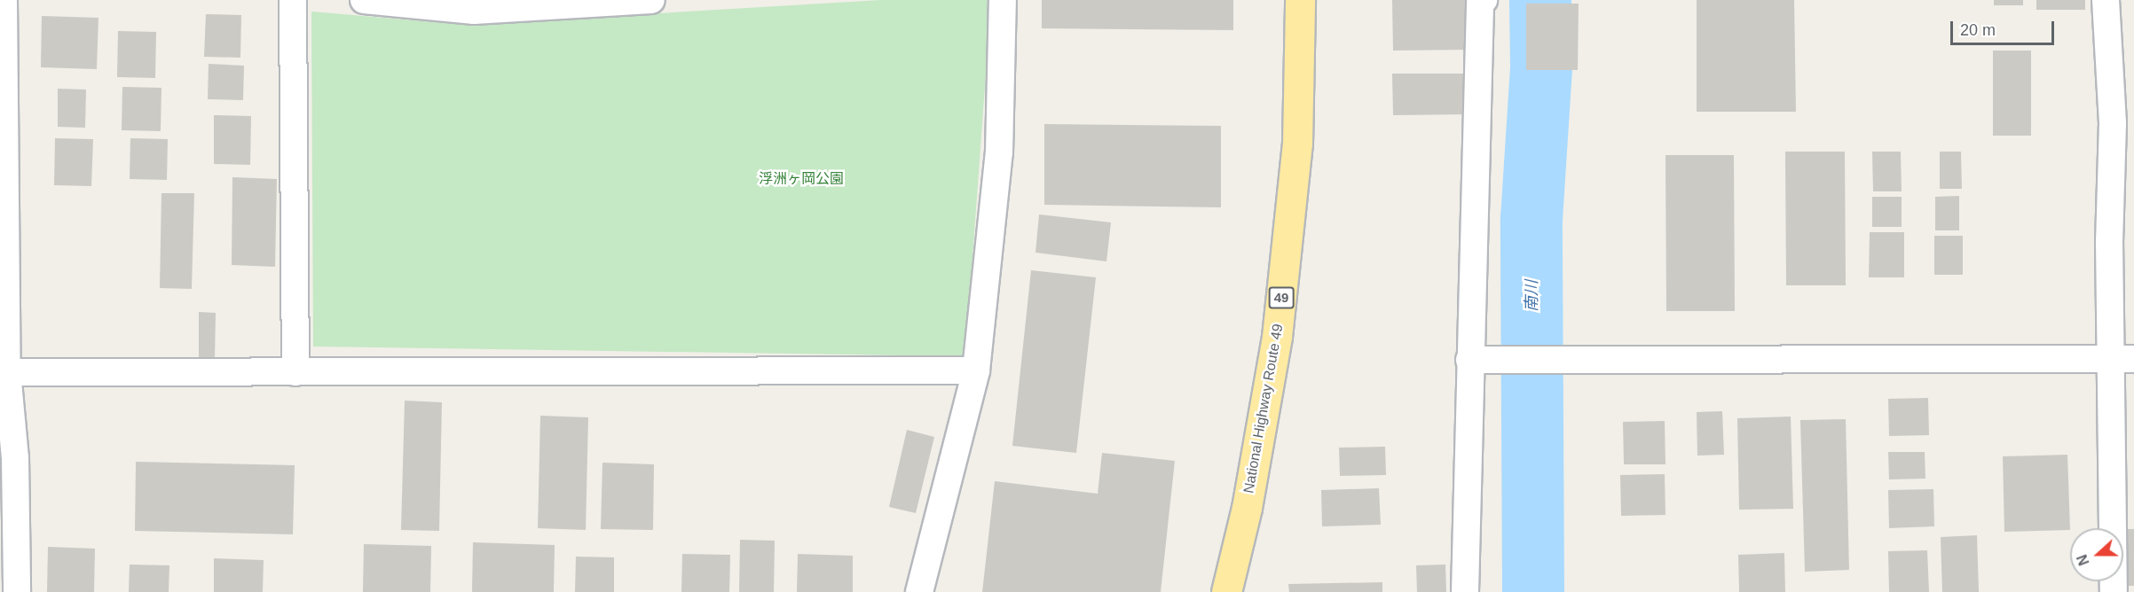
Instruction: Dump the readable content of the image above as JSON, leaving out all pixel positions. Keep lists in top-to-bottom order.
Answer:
{
  "streets": {
    "highway": ["49", "National Highway Route 49"]
  },
  "water": ["南川"],
  "parks": ["浮洲ヶ岡公園"],
  "scale_bar": "20 m",
  "north": "left"
}
